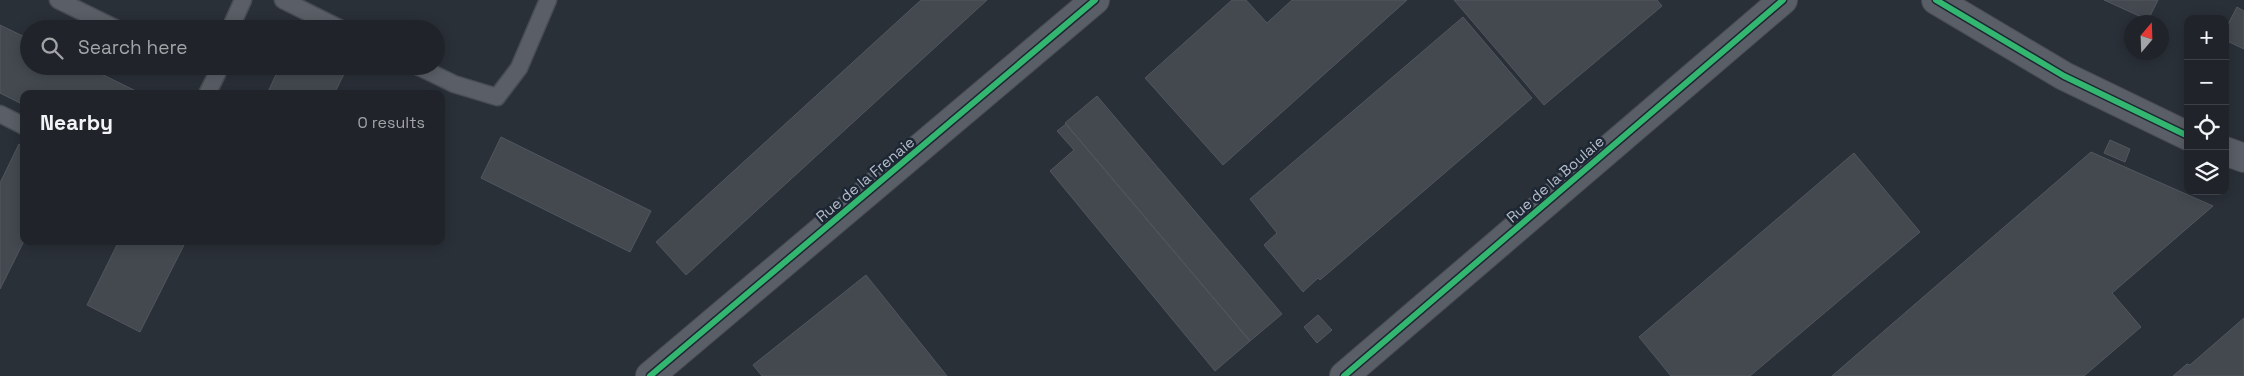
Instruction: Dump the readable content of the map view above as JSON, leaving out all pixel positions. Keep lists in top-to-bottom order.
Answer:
{
  "streets": {
    "street": ["Rue de la Frenaie", "Rue de la Boulaie"]
  },
  "north": "top",
  "page": {
    "map_buttons": ["+", "−"],
    "search": "Search here",
    "heading": ["Nearby", "0 results"]
  }
}
